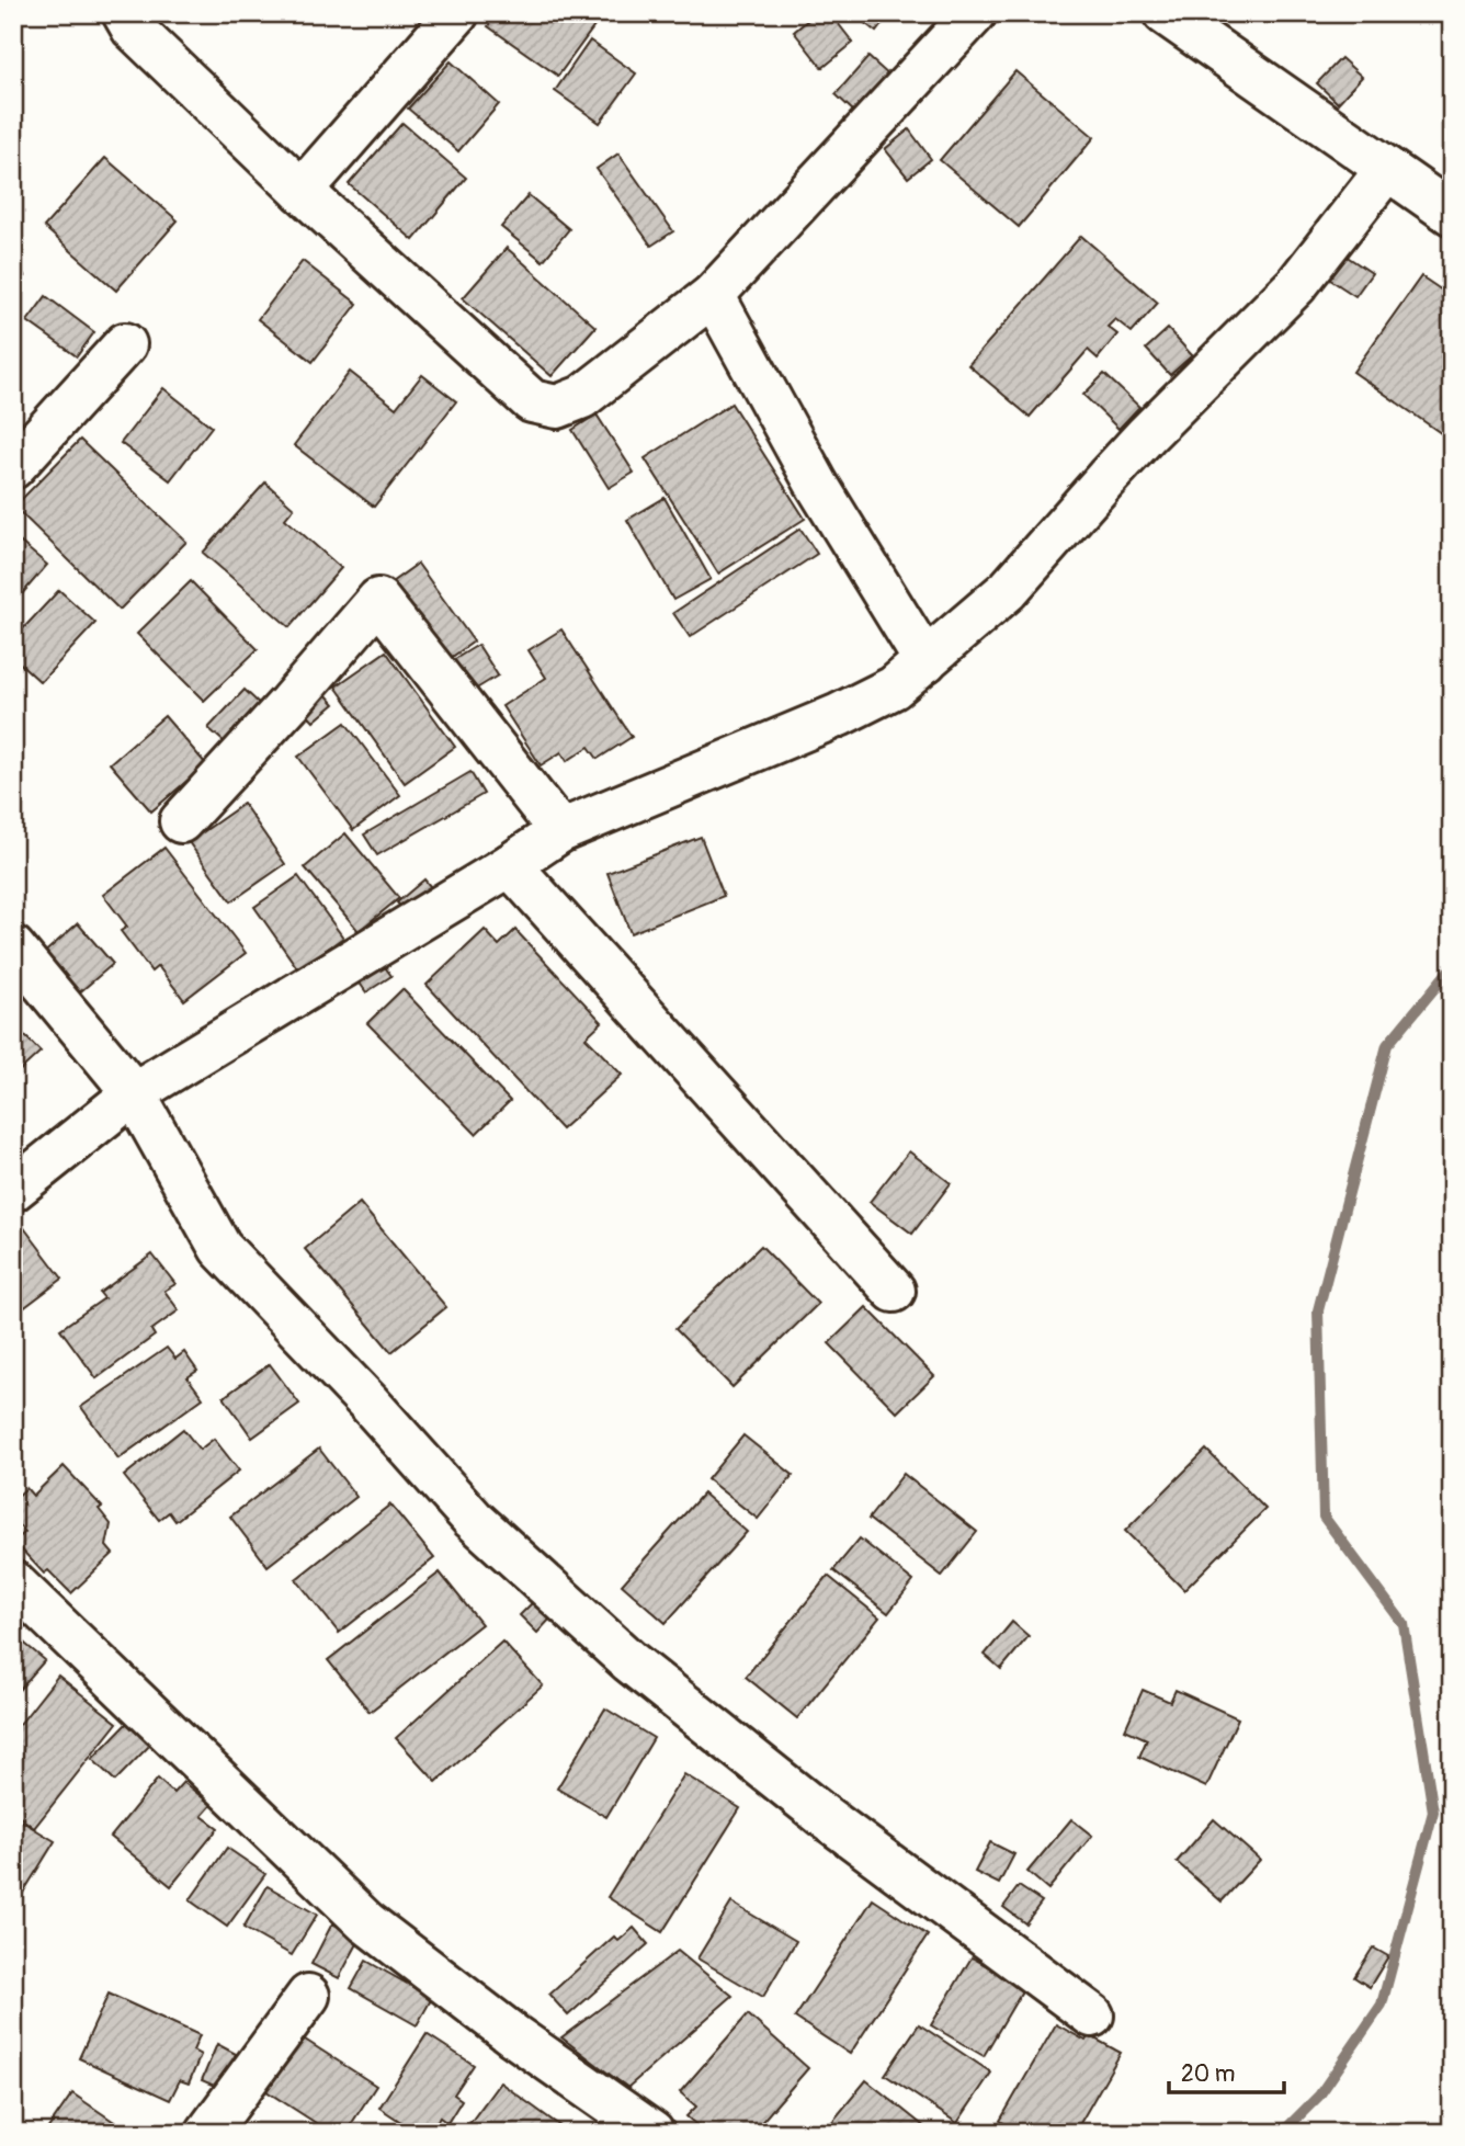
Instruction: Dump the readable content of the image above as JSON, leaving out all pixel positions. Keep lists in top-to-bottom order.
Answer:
{
  "scale_bar": "20 m"
}
